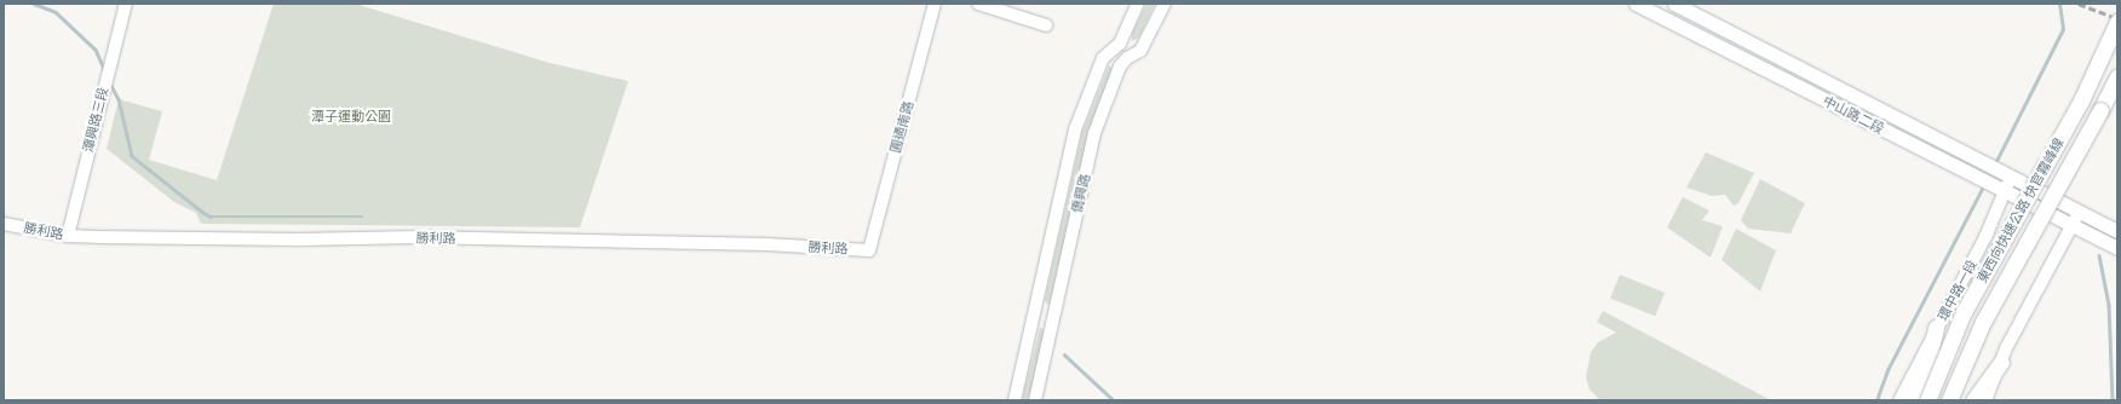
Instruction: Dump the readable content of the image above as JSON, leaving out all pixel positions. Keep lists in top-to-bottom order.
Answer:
{
  "streets": {
    "highway": ["東西向快速公路 快官霧峰線"],
    "main road": ["中山路二段"],
    "street": [
      "潭興路三段",
      "圓通南路",
      "僑興路",
      "勝利路",
      "環中路一段"
    ]
  },
  "crossings": [
    ["中山路二段", "環中路一段"],
    ["潭興路三段", "勝利路"],
    ["圓通南路", "勝利路"]
  ],
  "parks": ["潭子運動公園"]
}
